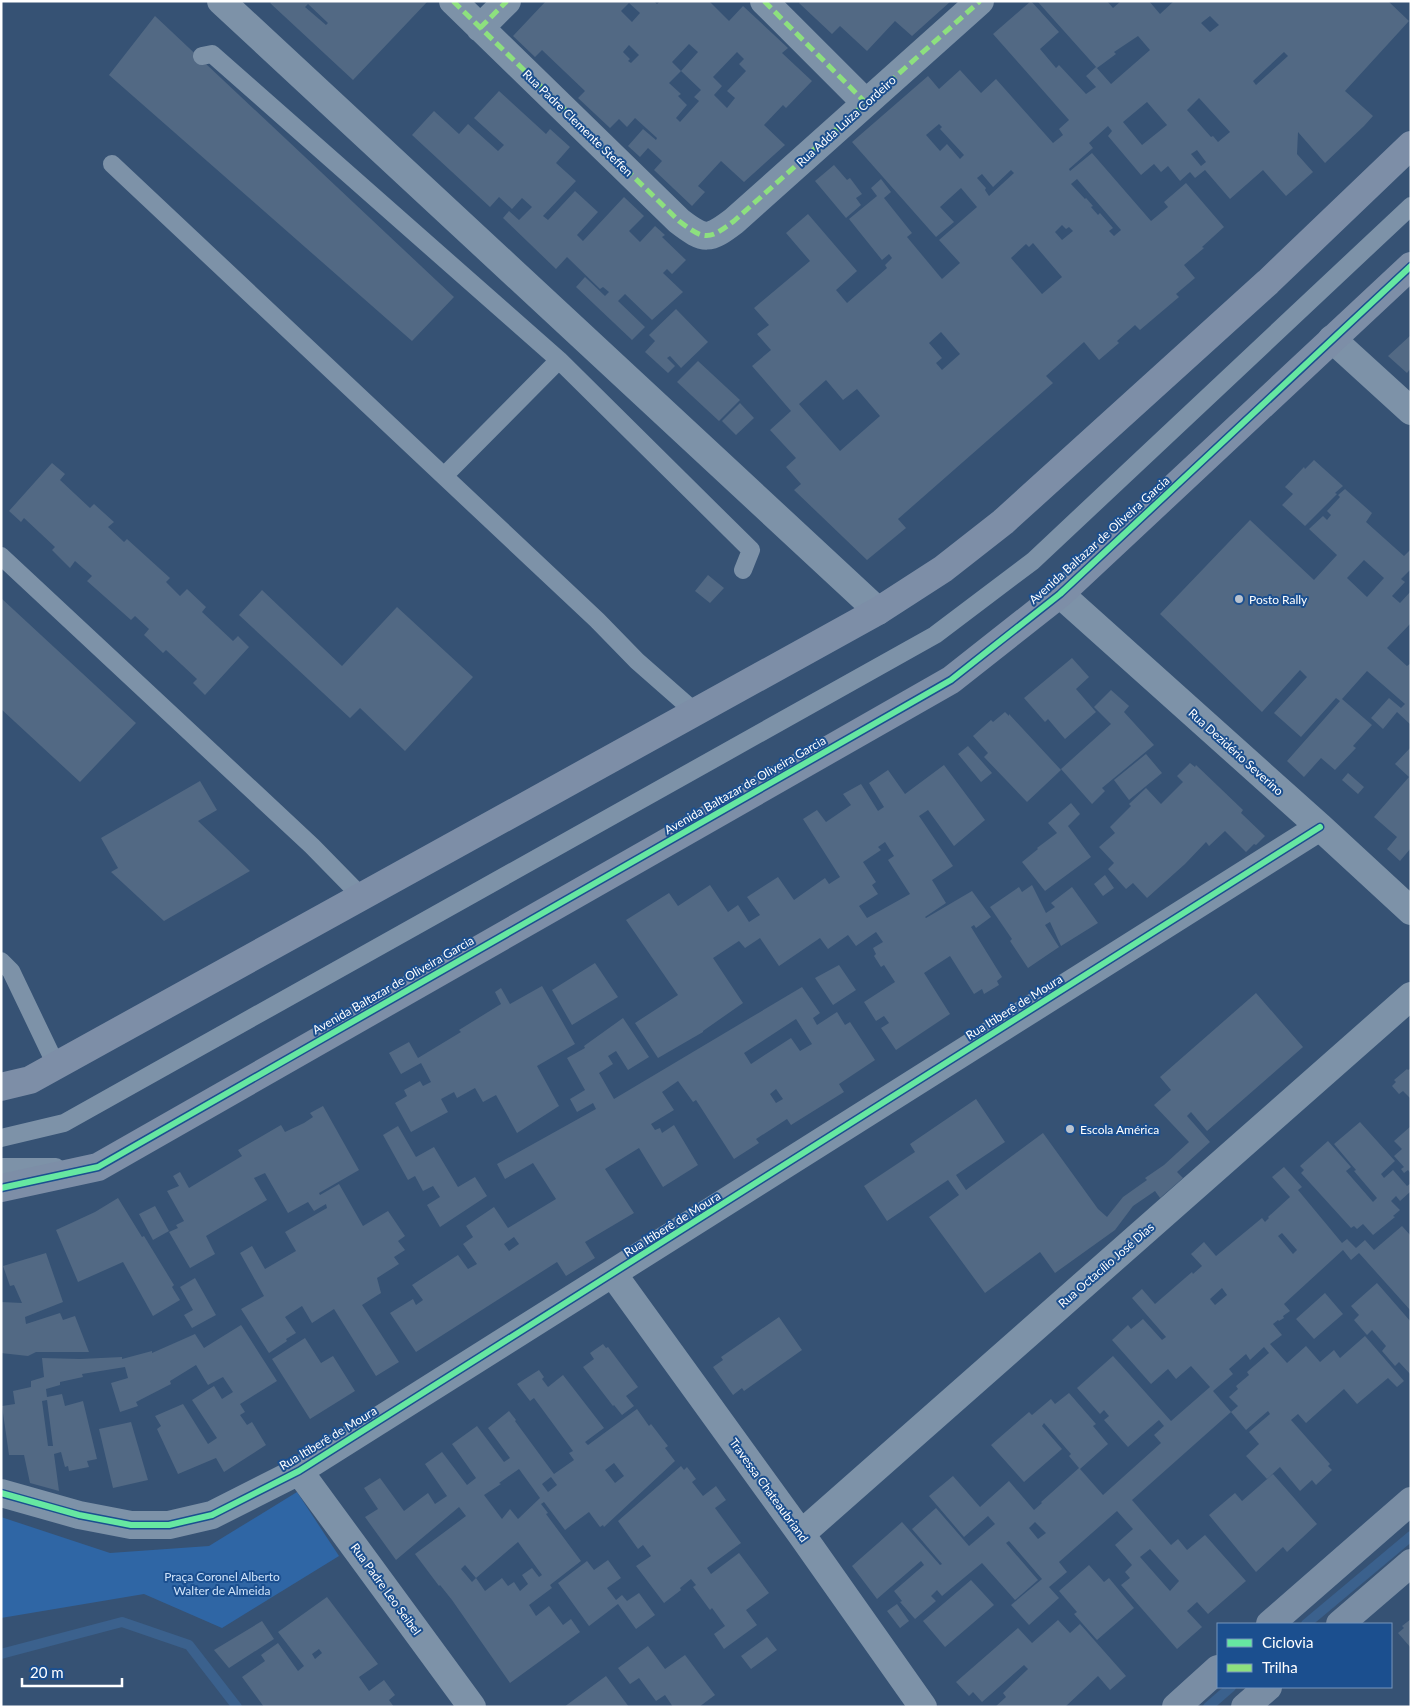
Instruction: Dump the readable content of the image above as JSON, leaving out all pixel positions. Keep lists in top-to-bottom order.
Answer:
{
  "streets": {
    "main road": ["Avenida Baltazar de Oliveira Garcia"],
    "street": [
      "Rua Adda Luiza Cordeiro",
      "Rua Padre Clemente Steffen",
      "Rua Dezidério Severino",
      "Rua Itiberê de Moura",
      "Rua Octacílio José Dias",
      "Travessa Chateaubriand",
      "Rua Padre Leo Seibel"
    ]
  },
  "crossings": [
    ["Rua Adda Luiza Cordeiro", "Rua Padre Clemente Steffen"],
    ["Avenida Baltazar de Oliveira Garcia", "Rua Dezidério Severino"],
    ["Rua Dezidério Severino", "Rua Itiberê de Moura"],
    ["Rua Itiberê de Moura", "Travessa Chateaubriand"],
    ["Rua Itiberê de Moura", "Rua Padre Leo Seibel"],
    ["Rua Octacílio José Dias", "Travessa Chateaubriand"]
  ],
  "parks": ["Praça Coronel Alberto Walter de Almeida"],
  "places": ["Posto Rally", "Escola América"],
  "legend": ["Ciclovia", "Trilha"],
  "scale_bar": "20 m"
}
